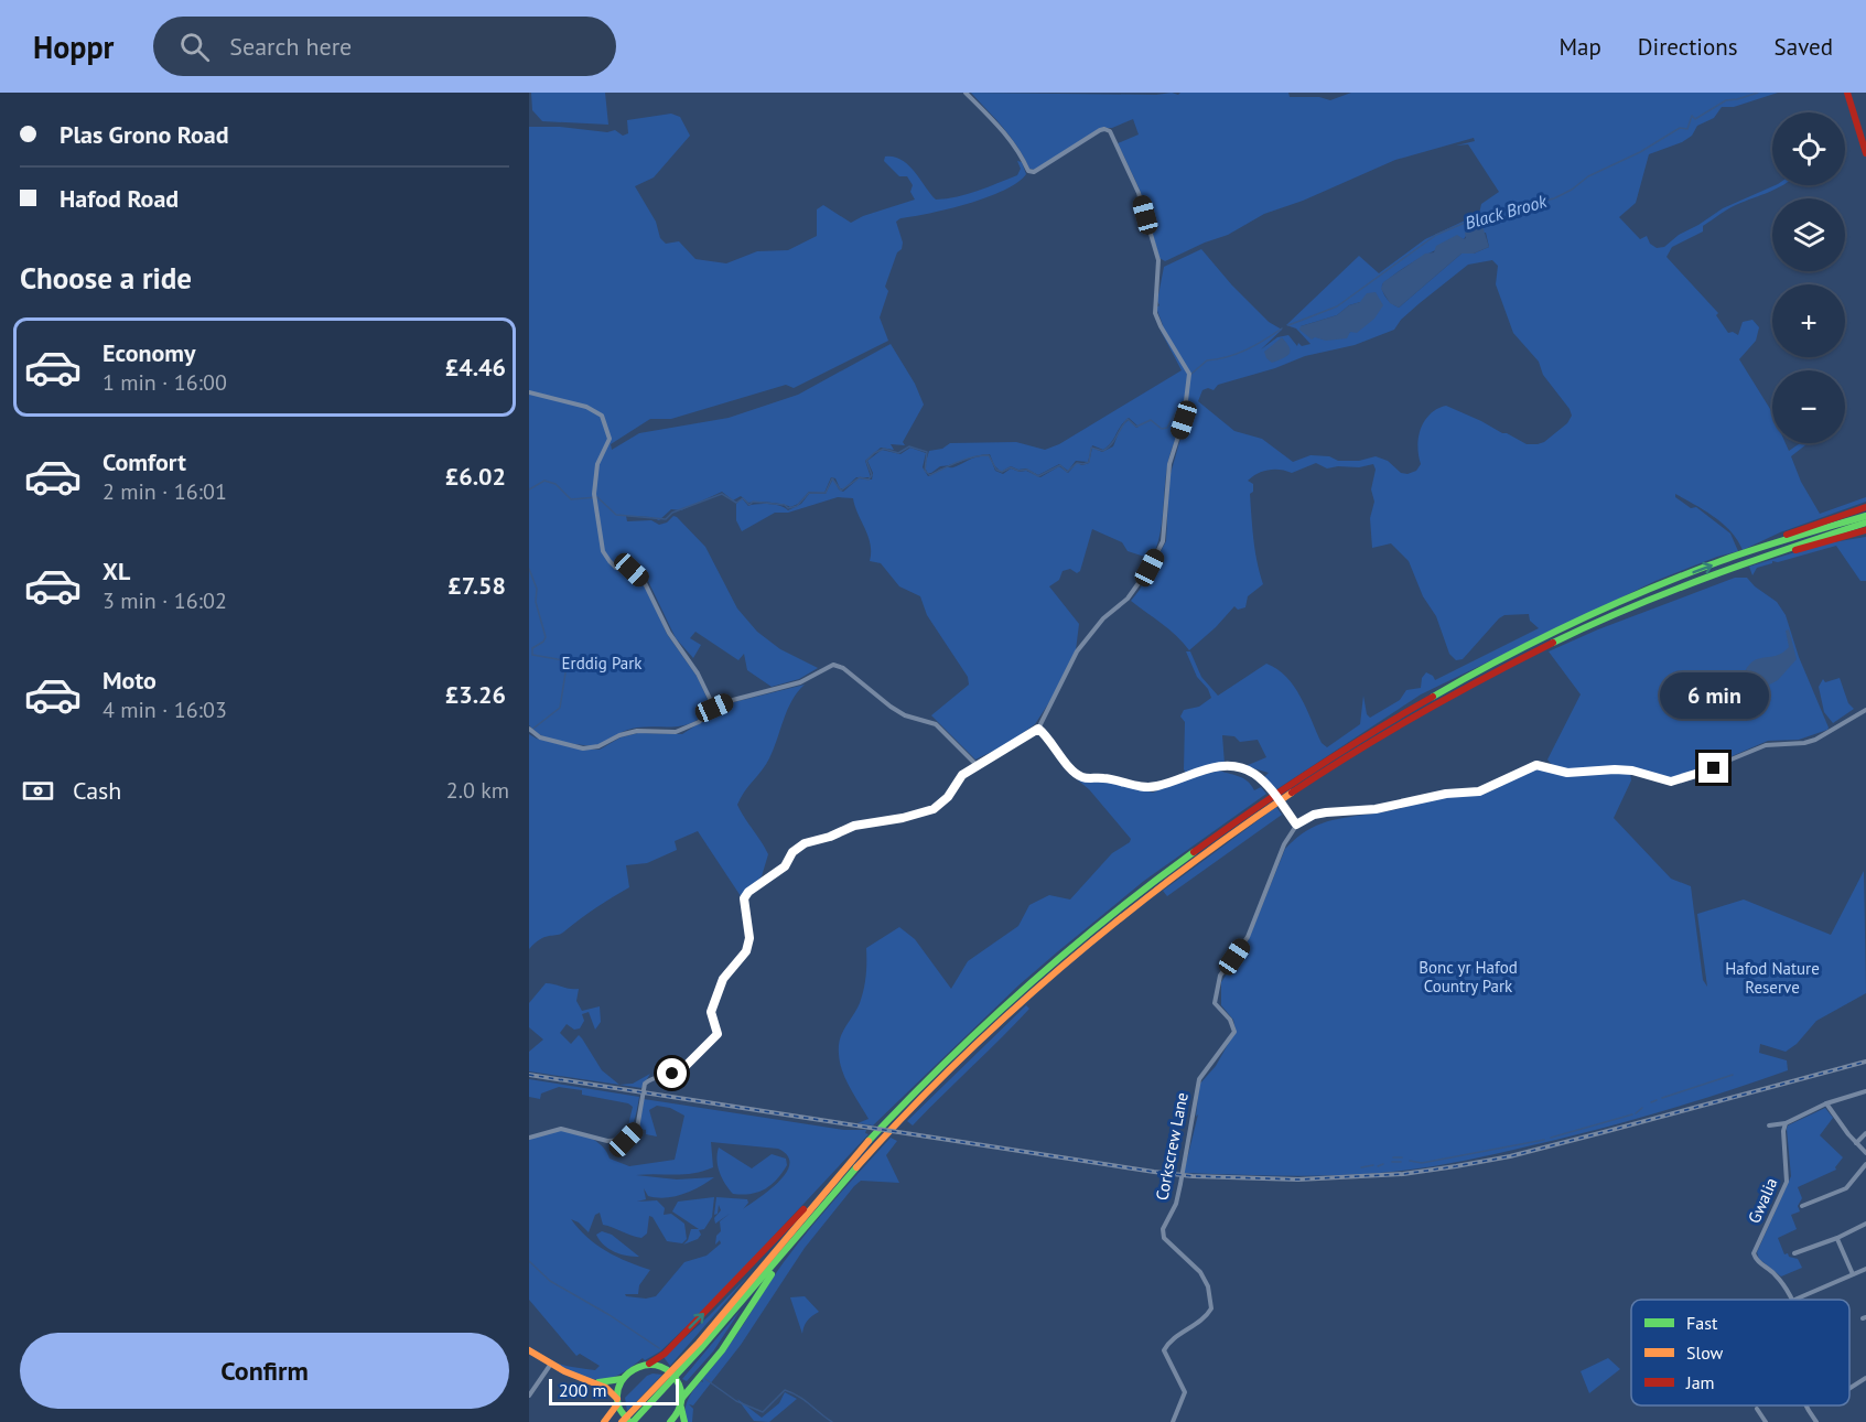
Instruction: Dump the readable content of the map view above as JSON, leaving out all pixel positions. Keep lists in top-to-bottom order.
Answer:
{
  "streets": {
    "street": ["Corkscrew Lane", "Gwalia"]
  },
  "water": ["Black Brook"],
  "parks": ["Erddig Park", "Bonc yr Hafod Country Park", "Hafod Nature Reserve"],
  "legend": ["Fast", "Slow", "Jam"],
  "scale_bar": "200 m",
  "page": {
    "header": "Hoppr",
    "search": "Search here",
    "nav": ["Map", "Directions", "Saved"],
    "banner": ["Plas Grono Road", "Hafod Road"],
    "map_buttons": ["+", "−"],
    "heading": "Choose a ride",
    "list": [
      {
        "name": "Economy",
        "note": "1 min · 16:00",
        "value": "£4.46"
      },
      {
        "name": "Comfort",
        "note": "2 min · 16:01",
        "value": "£6.02"
      },
      {
        "name": "XL",
        "note": "3 min · 16:02",
        "value": "£7.58"
      },
      {
        "name": "Moto",
        "note": "4 min · 16:03",
        "value": "£3.26"
      }
    ],
    "bubble": "6 min",
    "pay": ["Cash", "2.0 km"],
    "buttons": "Confirm",
    "scale": "200 m"
  }
}
